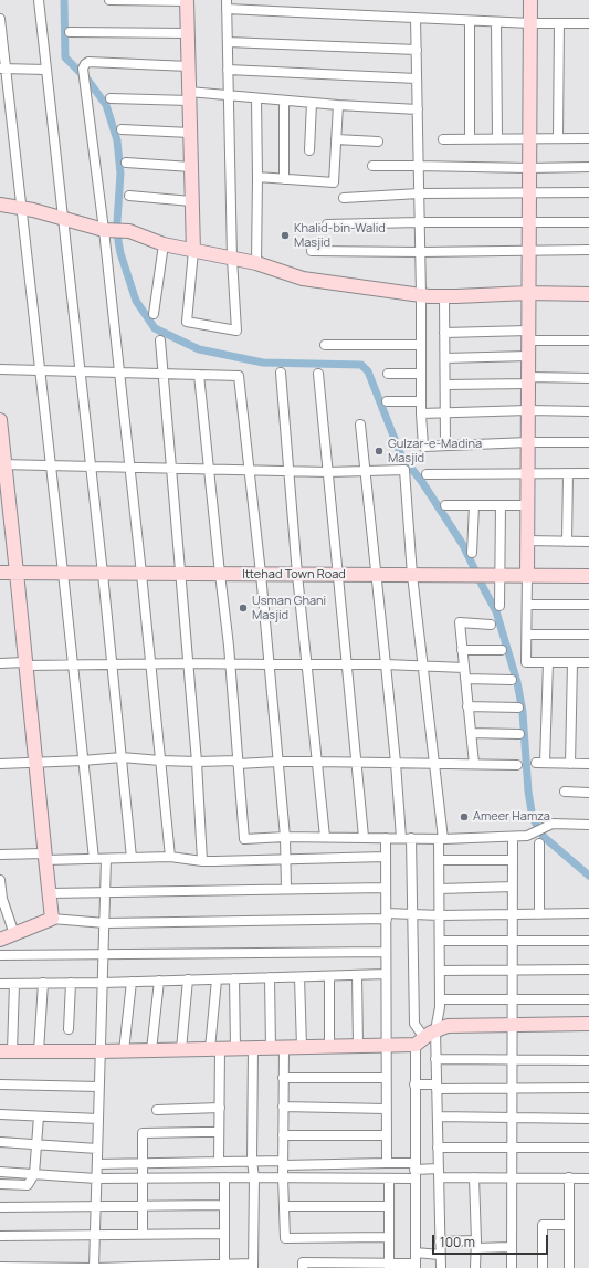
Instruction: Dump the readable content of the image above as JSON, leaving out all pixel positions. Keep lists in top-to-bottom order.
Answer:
{
  "streets": {
    "street": ["Ittehad Town Road"]
  },
  "places": [
    "Khalid-bin-Walid Masjid",
    "Gulzar-e-Madina Masjid",
    "Usman Ghani Masjid",
    "Ameer Hamza"
  ],
  "scale_bar": "100 m"
}
